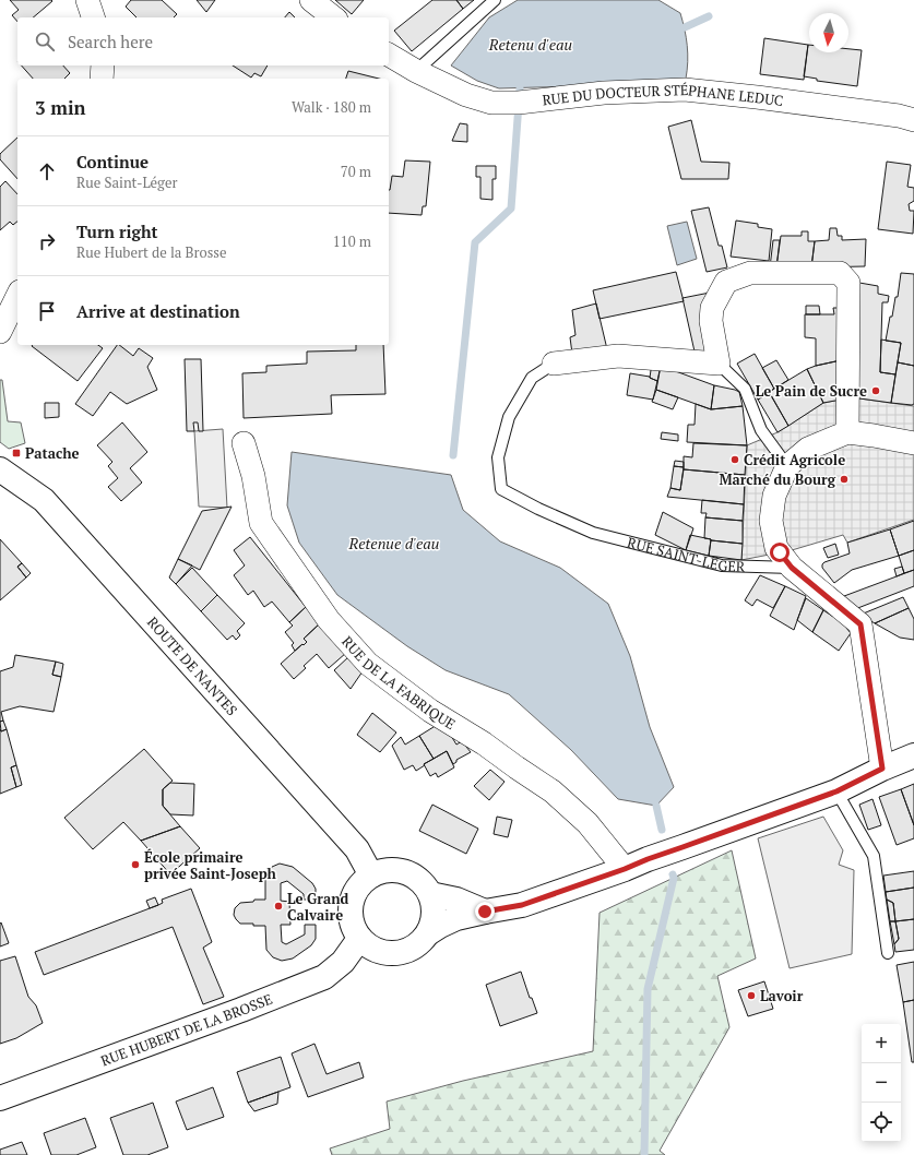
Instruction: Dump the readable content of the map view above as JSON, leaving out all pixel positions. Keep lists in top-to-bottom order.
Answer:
{
  "streets": {
    "main road": ["ROUTE DE NANTES", "RUE HUBERT DE LA BROSSE"],
    "street": ["RUE DU DOCTEUR STÉPHANE LEDUC", "RUE DE LA FABRIQUE"],
    "lane": ["RUE SAINT-LÉGER"]
  },
  "crossings": [
    ["ROUTE DE NANTES", "RUE HUBERT DE LA BROSSE"]
  ],
  "water": ["Retenu d'eau", "Retenue d'eau"],
  "places": {
    "other": [
      "Le Pain de Sucre",
      "Crédit Agricole",
      "Marché du Bourg",
      "École primaire privée Saint-Joseph",
      "Le Grand Calvaire",
      "Lavoir"
    ],
    "transit": ["Patache"]
  },
  "north": "bottom",
  "page": {
    "search": "Search here",
    "heading": ["3 min", "Walk · 180 m"],
    "list": [
      ["Continue", "Rue Saint-Léger", "70 m"],
      ["Turn right", "Rue Hubert de la Brosse", "110 m"],
      "Arrive at destination"
    ],
    "map_buttons": ["+", "−"]
  }
}
